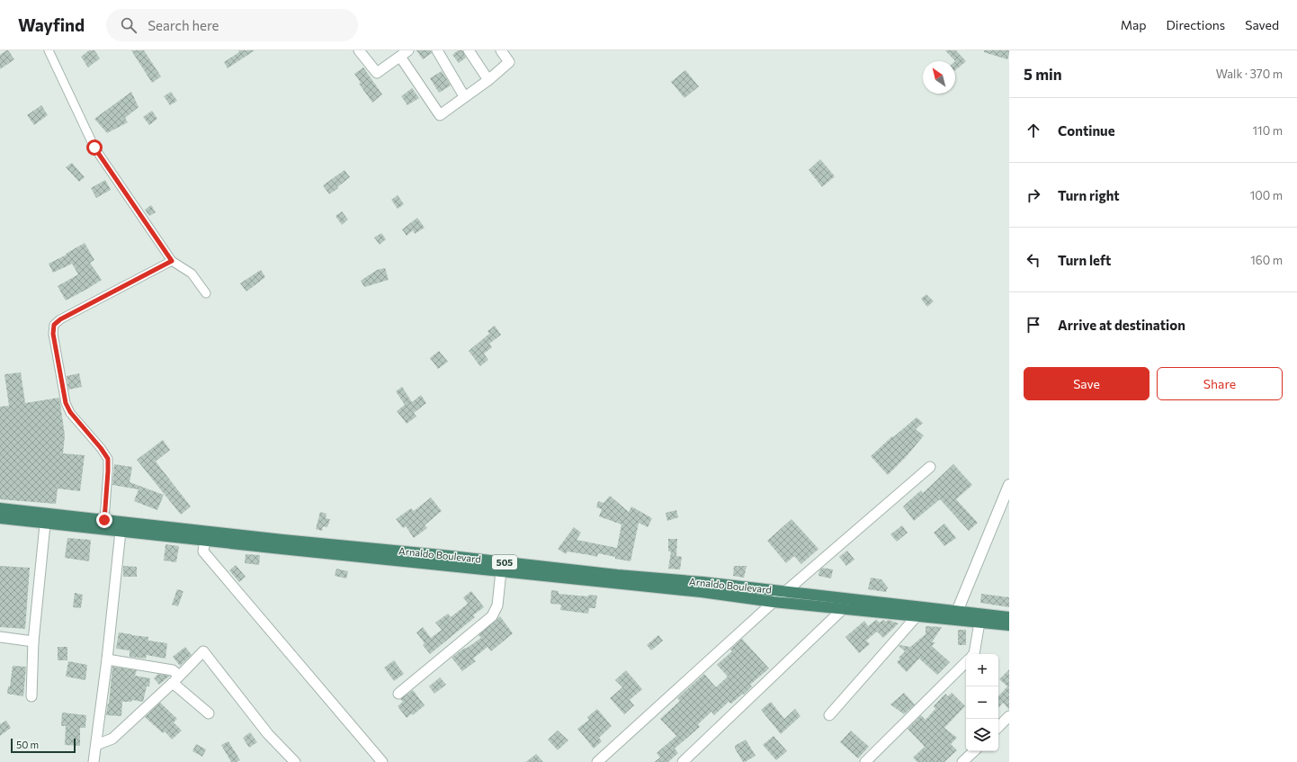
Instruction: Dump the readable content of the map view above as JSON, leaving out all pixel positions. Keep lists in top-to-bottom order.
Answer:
{
  "streets": {
    "highway": ["Arnaldo Boulevard", "505"]
  },
  "scale_bar": "50 m",
  "north": "top left",
  "page": {
    "header": "Wayfind",
    "search": "Search here",
    "nav": ["Map", "Directions", "Saved"],
    "heading": ["5 min", "Walk · 370 m"],
    "list": [
      ["Continue", "110 m"],
      ["Turn right", "100 m"],
      ["Turn left", "160 m"],
      "Arrive at destination"
    ],
    "buttons": ["Save", "Share"],
    "map_buttons": ["+", "−"],
    "scale": "50 m"
  }
}
